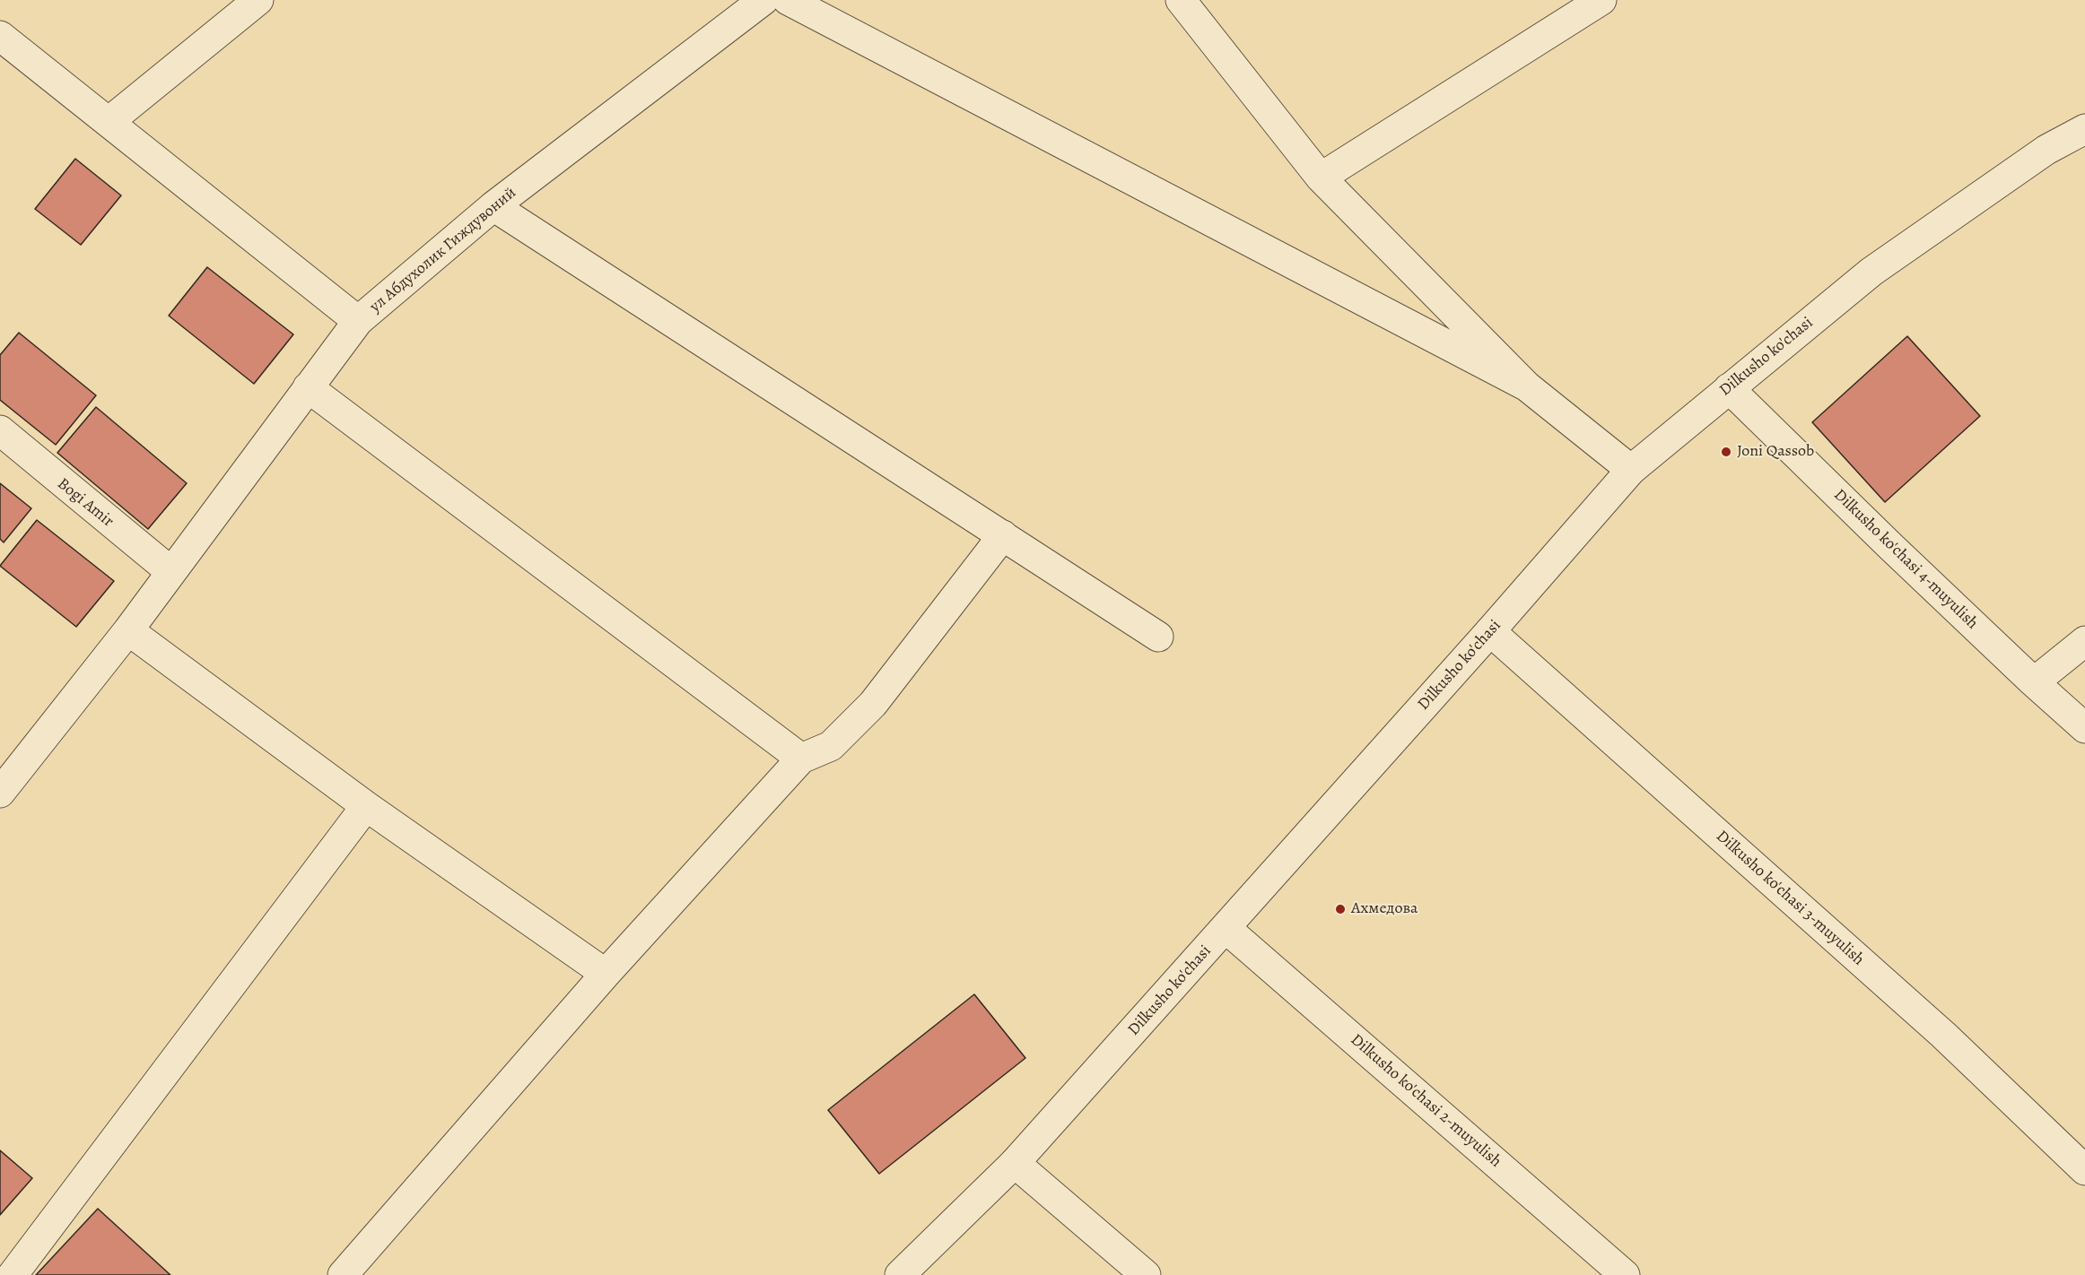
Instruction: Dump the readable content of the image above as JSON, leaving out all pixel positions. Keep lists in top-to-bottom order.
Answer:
{
  "streets": {
    "street": [
      "ул Абдухолик Гиждувоний",
      "Dilkusho ko'chasi",
      "Dilkusho ko'chasi 4-muyulish",
      "Dilkusho ko'chasi 3-muyulish",
      "Dilkusho ko'chasi 2-muyulish"
    ]
  },
  "crossings": [
    ["Dilkusho ko'chasi", "Dilkusho ko'chasi 4-muyulish"],
    ["Dilkusho ko'chasi", "Dilkusho ko'chasi 3-muyulish"],
    ["Dilkusho ko'chasi", "Dilkusho ko'chasi 2-muyulish"]
  ],
  "places": ["Joni Qassob", "Ахмедова"]
}
